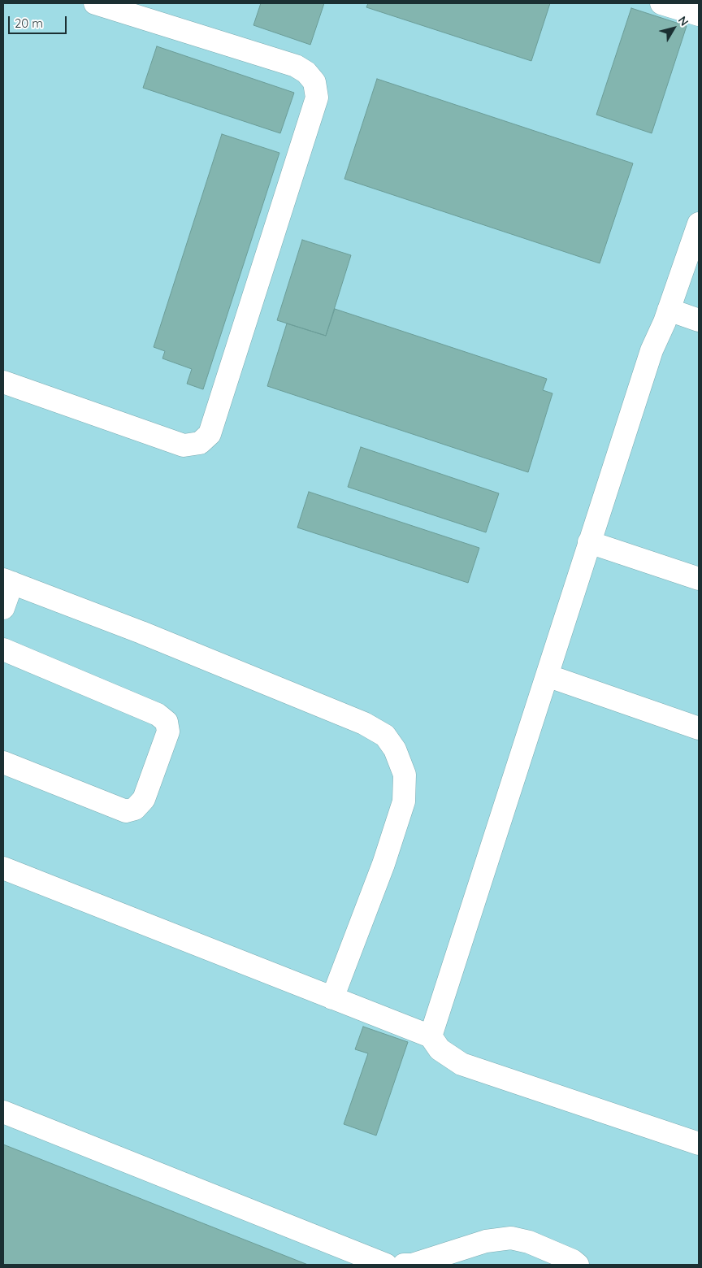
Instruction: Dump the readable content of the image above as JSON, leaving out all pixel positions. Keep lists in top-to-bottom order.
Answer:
{
  "scale_bar": "20 m",
  "north": "top right"
}
